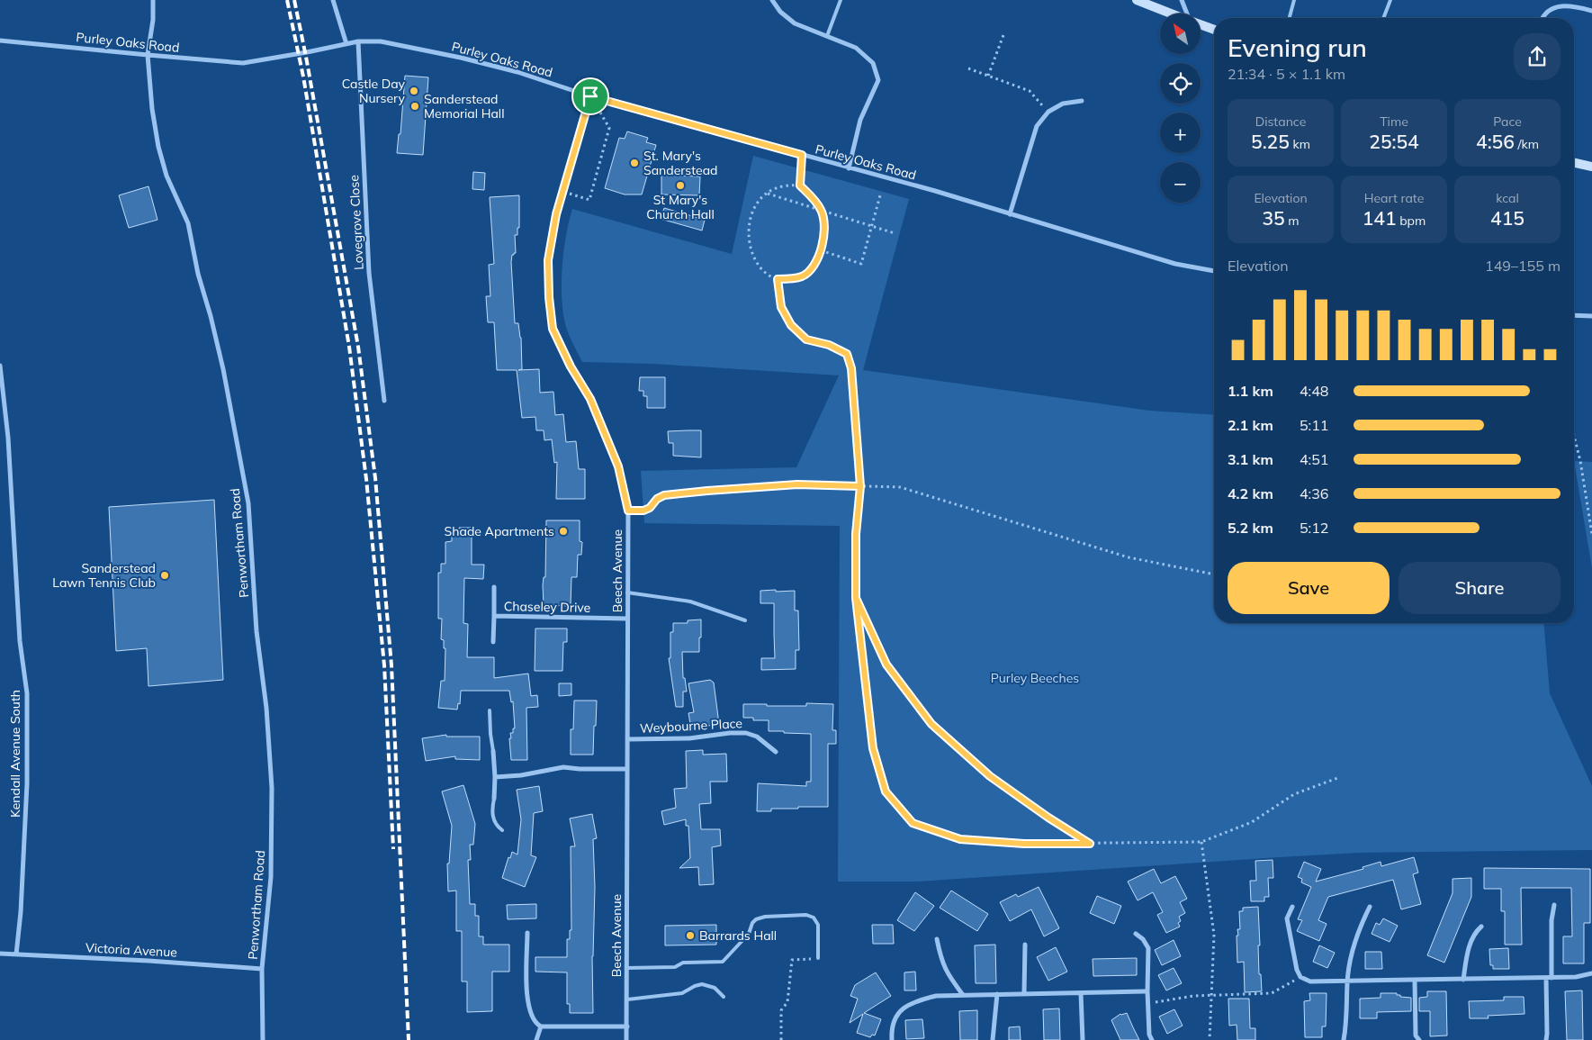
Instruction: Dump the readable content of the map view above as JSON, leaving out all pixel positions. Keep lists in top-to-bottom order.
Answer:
{
  "streets": {
    "street": [
      "Purley Oaks Road",
      "Lovegrove Close",
      "Penwortham Road",
      "Beech Avenue",
      "Chaseley Drive",
      "Weybourne Place",
      "Kendall Avenue South",
      "Victoria Avenue"
    ]
  },
  "crossings": [
    ["Purley Oaks Road", "Lovegrove Close"],
    ["Purley Oaks Road", "Penwortham Road"],
    ["Purley Oaks Road", "Beech Avenue"],
    ["Penwortham Road", "Victoria Avenue"],
    ["Beech Avenue", "Chaseley Drive"],
    ["Beech Avenue", "Weybourne Place"],
    ["Kendall Avenue South", "Victoria Avenue"]
  ],
  "parks": ["Purley Beeches"],
  "places": [
    "Castle Day Nursery",
    "Sanderstead Memorial Hall",
    "St. Mary's Sanderstead",
    "St Mary's Church Hall",
    "Shade Apartments",
    "Sanderstead Lawn Tennis Club",
    "Barrards Hall"
  ],
  "north": "top left",
  "page": {
    "map_buttons": ["+", "−"],
    "heading": ["Evening run", "21:34 · 5 × 1.1 km"],
    "stats": [
      ["Distance", "5.25 km"],
      ["Time", "25:54"],
      ["Pace", "4:56 /km"],
      ["Elevation", "35 m"],
      ["Heart rate", "141 bpm"],
      ["kcal", "415"]
    ],
    "chart": ["Elevation", "149–155 m"],
    "list": [
      {
        "name": "1.1 km",
        "note": "4:48"
      },
      {
        "name": "2.1 km",
        "note": "5:11"
      },
      {
        "name": "3.1 km",
        "note": "4:51"
      },
      {
        "name": "4.2 km",
        "note": "4:36"
      },
      {
        "name": "5.2 km",
        "note": "5:12"
      }
    ],
    "buttons": ["Save", "Share"]
  }
}
